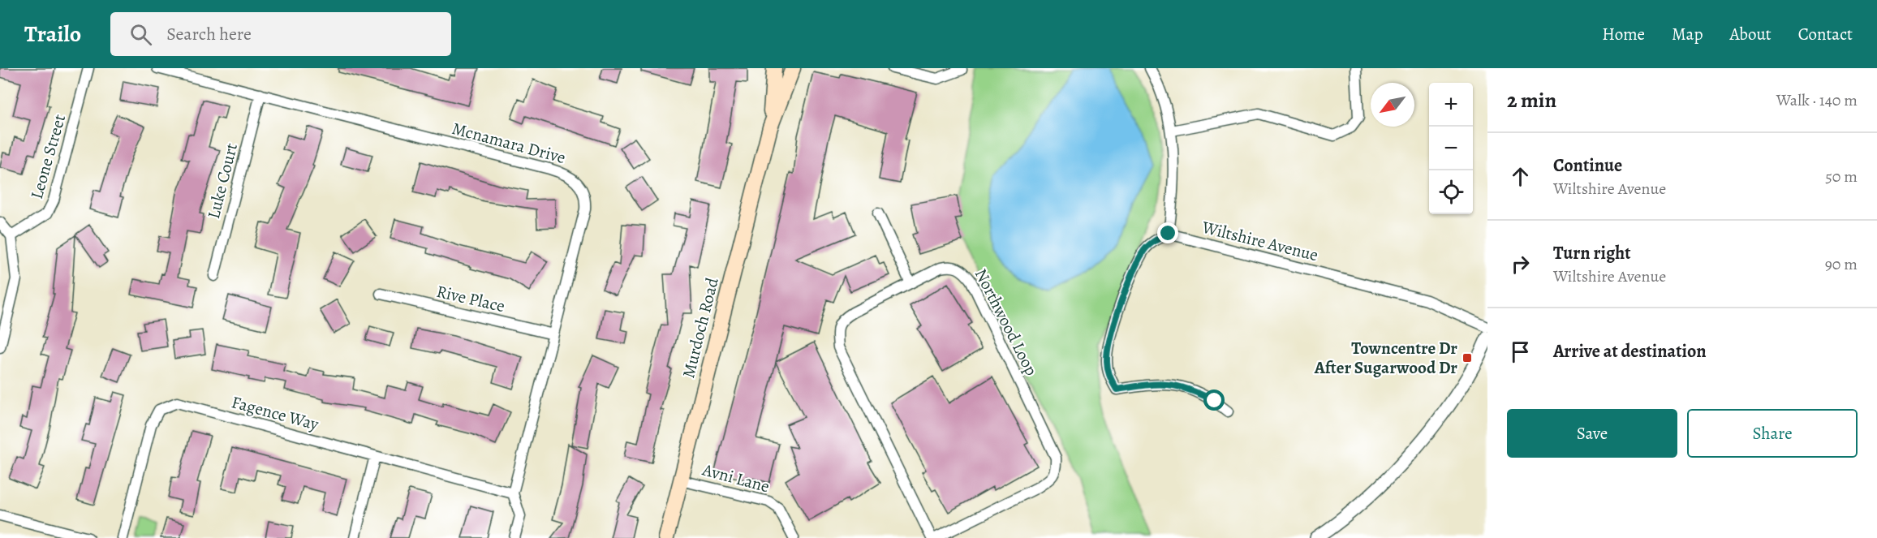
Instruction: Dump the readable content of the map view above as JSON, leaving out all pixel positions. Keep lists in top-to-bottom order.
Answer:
{
  "streets": {
    "main road": ["Murdoch Road"],
    "street": [
      "Mcnamara Drive",
      "Leone Street",
      "Luke Court",
      "Wiltshire Avenue",
      "Rive Place",
      "Northwood Loop",
      "Fagence Way",
      "Avni Lane"
    ]
  },
  "crossings": [
    ["Mcnamara Drive", "Luke Court"],
    ["Mcnamara Drive", "Rive Place"],
    ["Mcnamara Drive", "Fagence Way"],
    ["Murdoch Road", "Avni Lane"]
  ],
  "places": {
    "transit": ["Towncentre Dr After Sugarwood Dr"]
  },
  "north": "bottom left",
  "page": {
    "header": "Trailo",
    "search": "Search here",
    "nav": [
      "Home",
      "Map",
      "About",
      "Contact"
    ],
    "heading": ["2 min", "Walk · 140 m"],
    "map_buttons": ["+", "−"],
    "list": [
      ["Continue", "Wiltshire Avenue", "50 m"],
      ["Turn right", "Wiltshire Avenue", "90 m"],
      "Arrive at destination"
    ],
    "buttons": ["Save", "Share"]
  }
}
